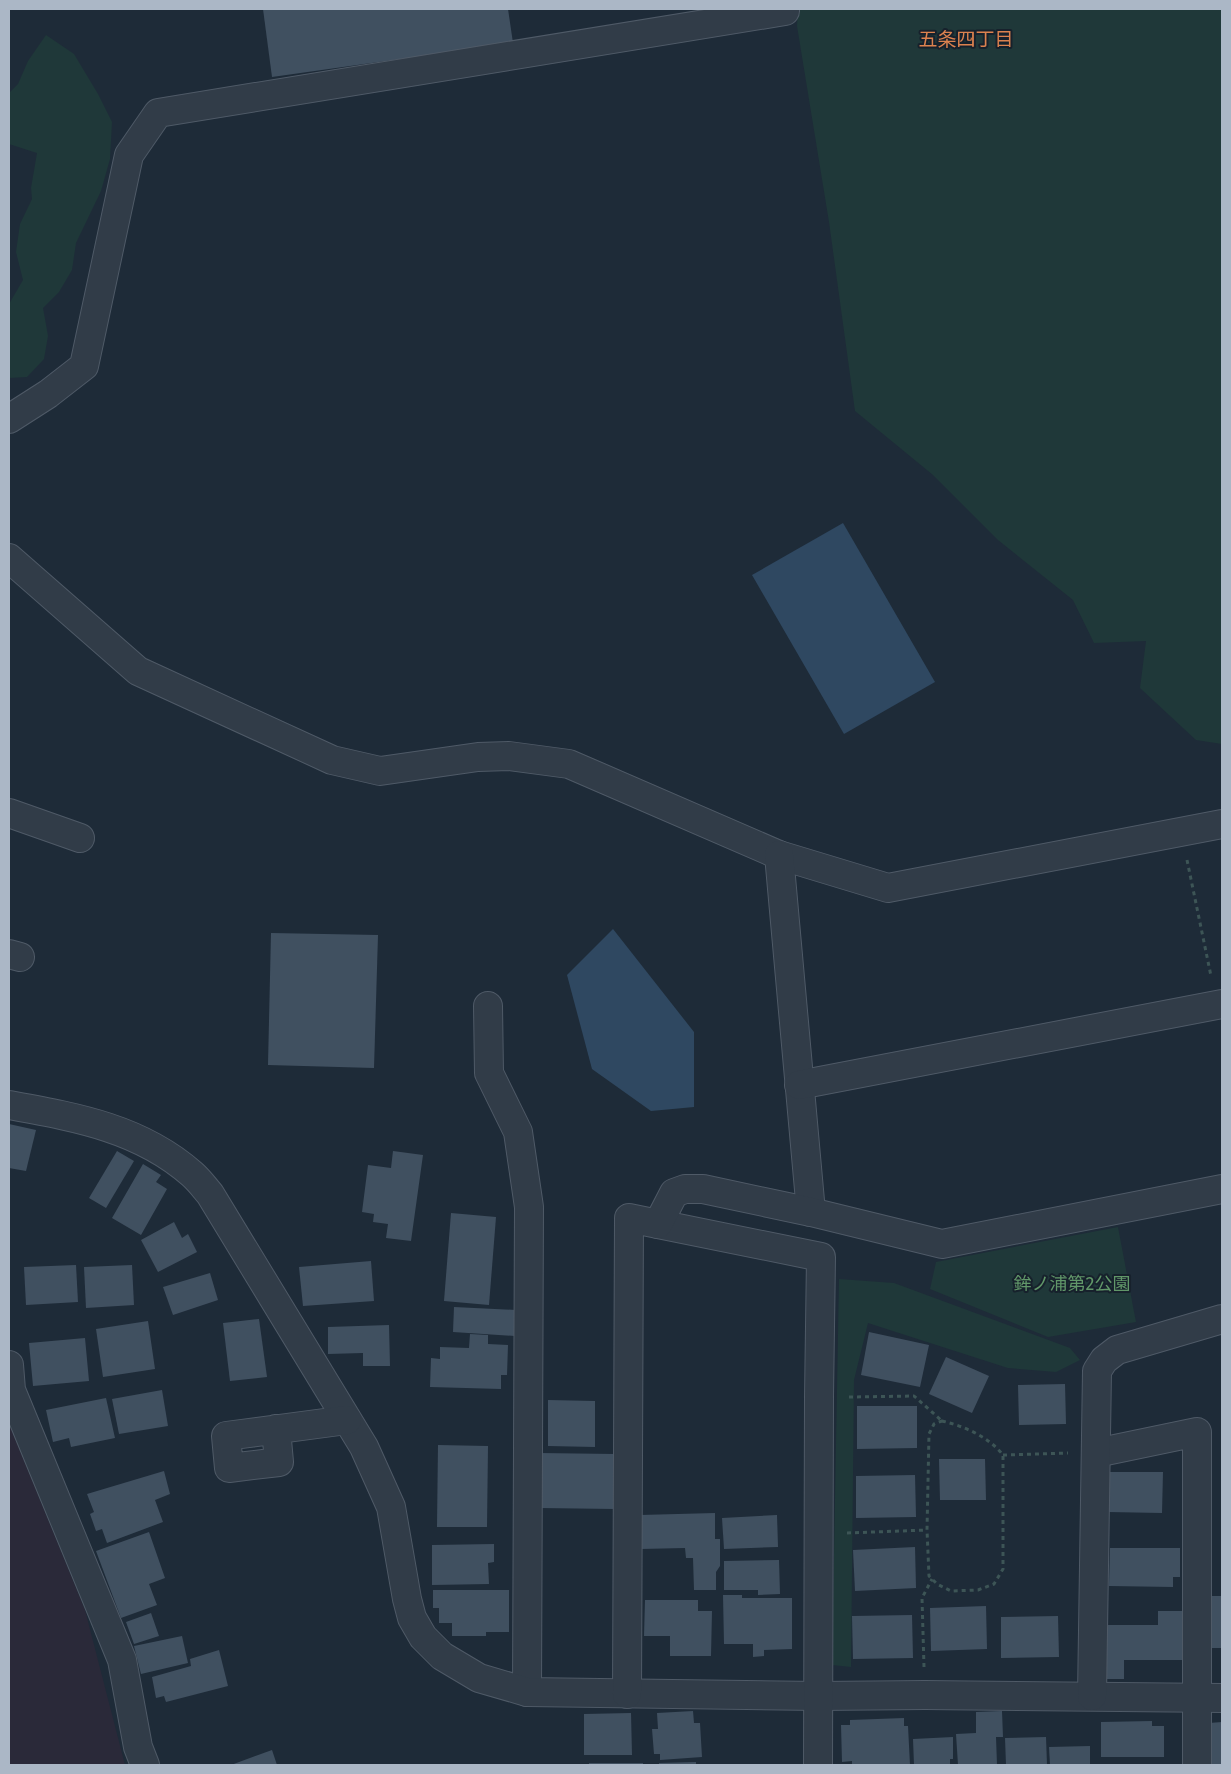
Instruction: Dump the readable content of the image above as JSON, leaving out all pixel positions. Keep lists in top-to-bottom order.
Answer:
{
  "districts": ["五条四丁目"],
  "parks": ["鉾ノ浦第2公園"]
}
